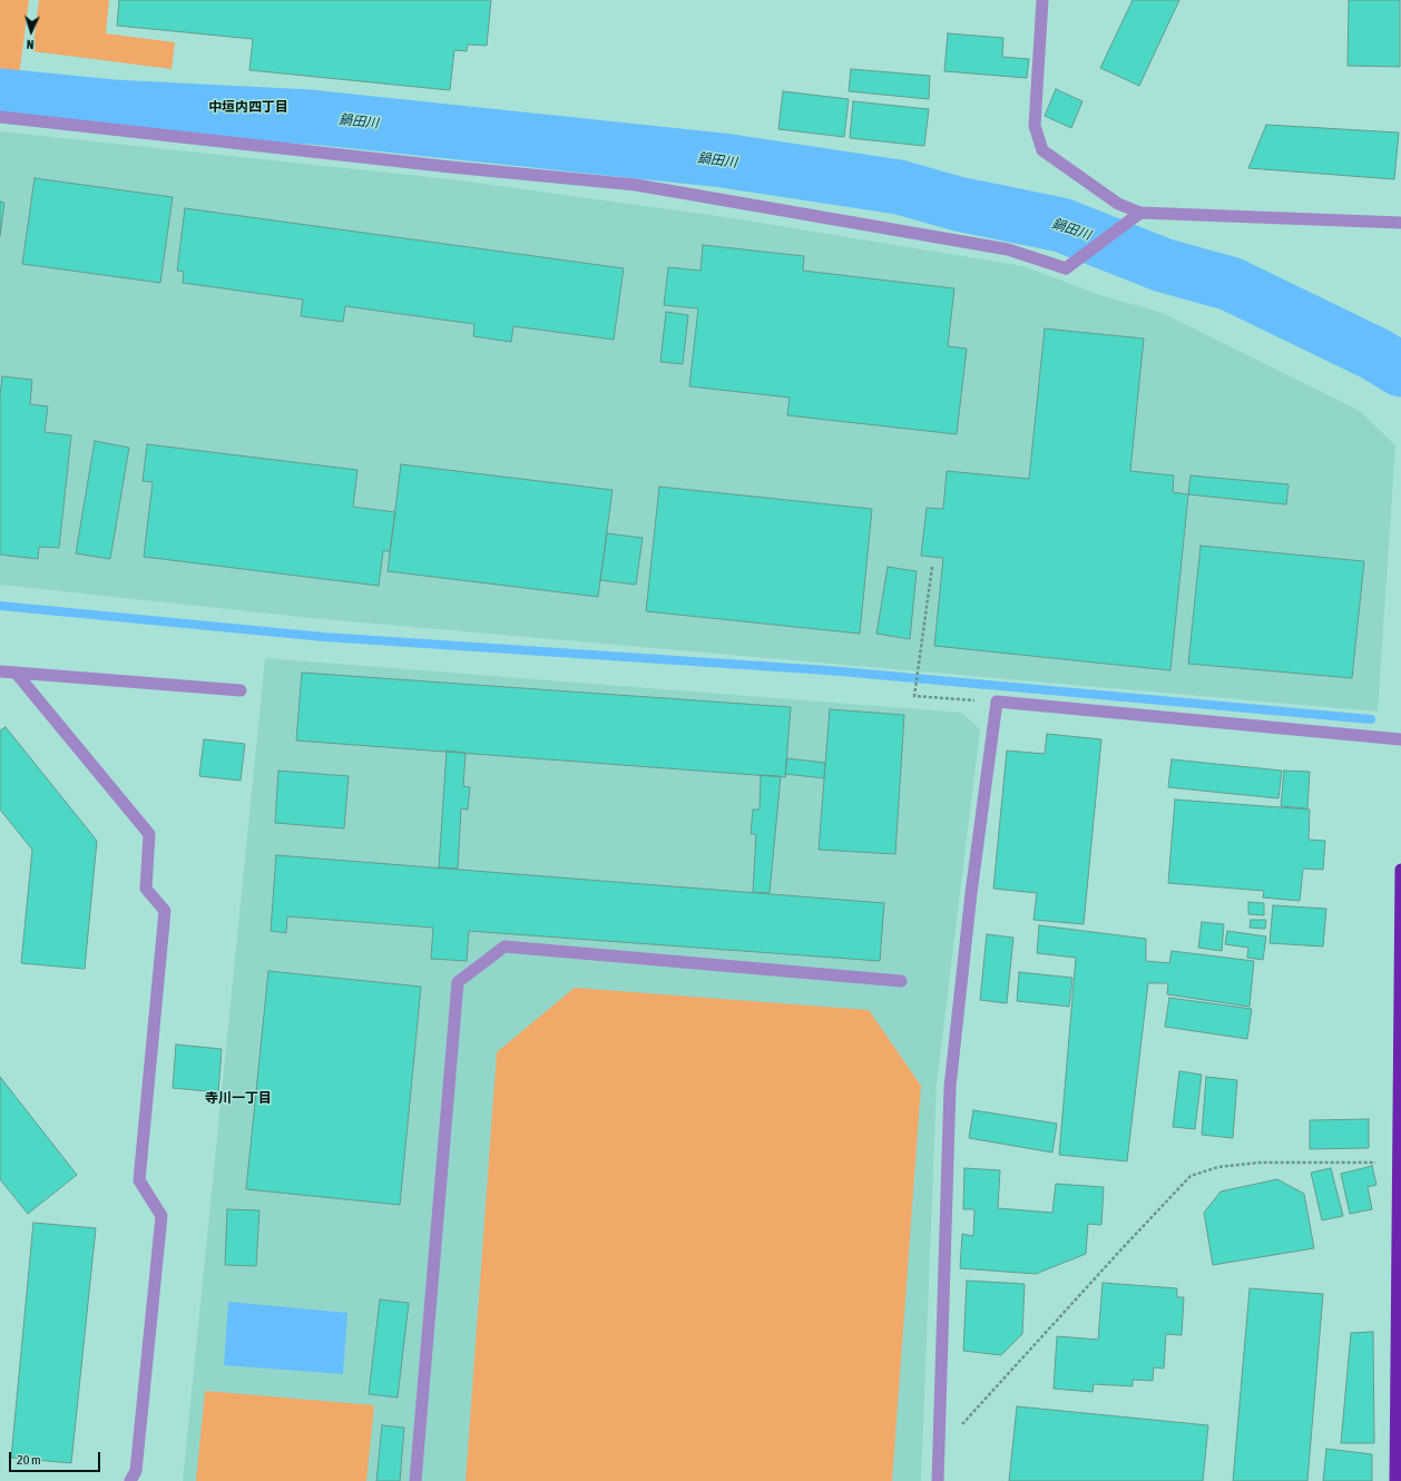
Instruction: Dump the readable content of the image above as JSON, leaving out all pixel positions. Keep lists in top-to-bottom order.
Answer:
{
  "districts": ["中垣内四丁目", "寺川一丁目"],
  "water": ["鍋田川"],
  "scale_bar": "20 m",
  "north": "bottom"
}
